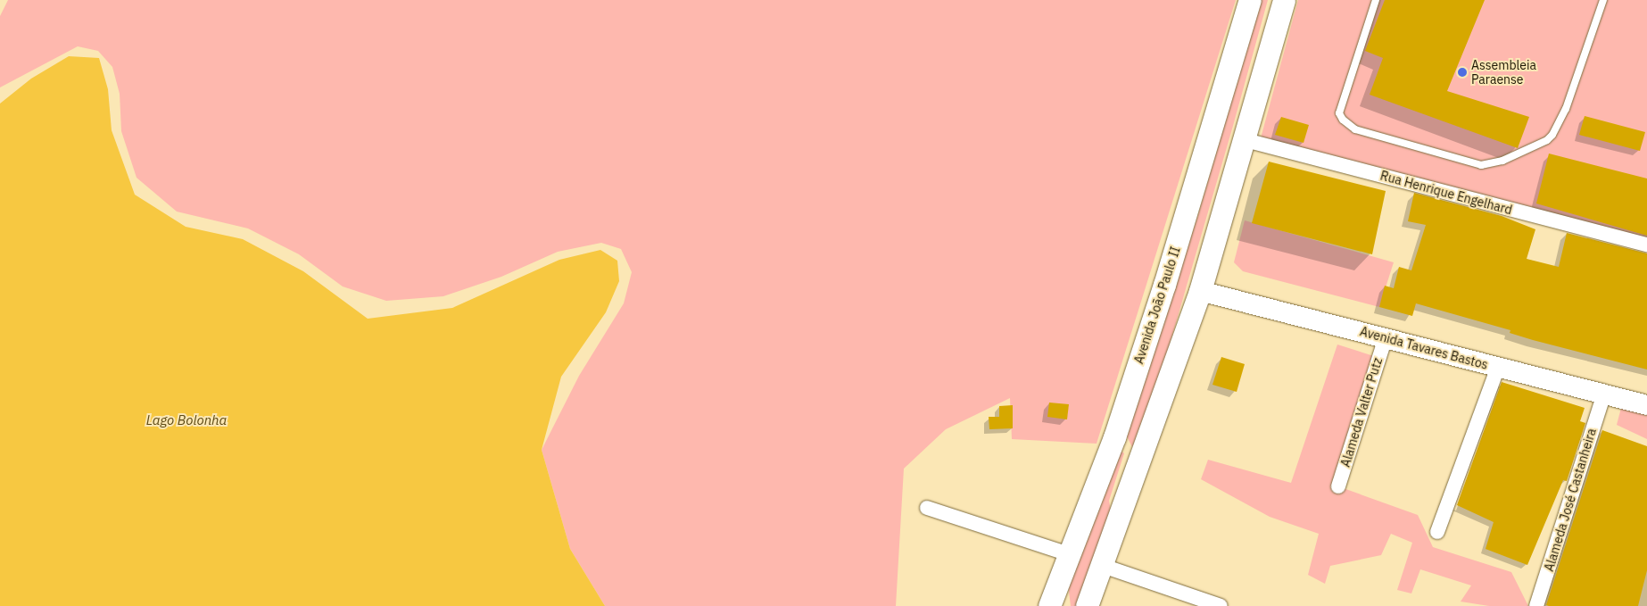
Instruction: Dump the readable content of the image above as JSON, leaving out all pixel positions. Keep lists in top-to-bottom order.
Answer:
{
  "streets": {
    "main road": ["Avenida João Paulo II", "Avenida Tavares Bastos"],
    "street": ["Rua Henrique Engelhard", "Alameda Valter Putz", "Alameda José Castanheira"]
  },
  "crossings": [
    ["Avenida Tavares Bastos", "Alameda Valter Putz"],
    ["Avenida Tavares Bastos", "Alameda José Castanheira"]
  ],
  "water": ["Lago Bolonha"],
  "places": ["Assembleia Paraense"]
}
